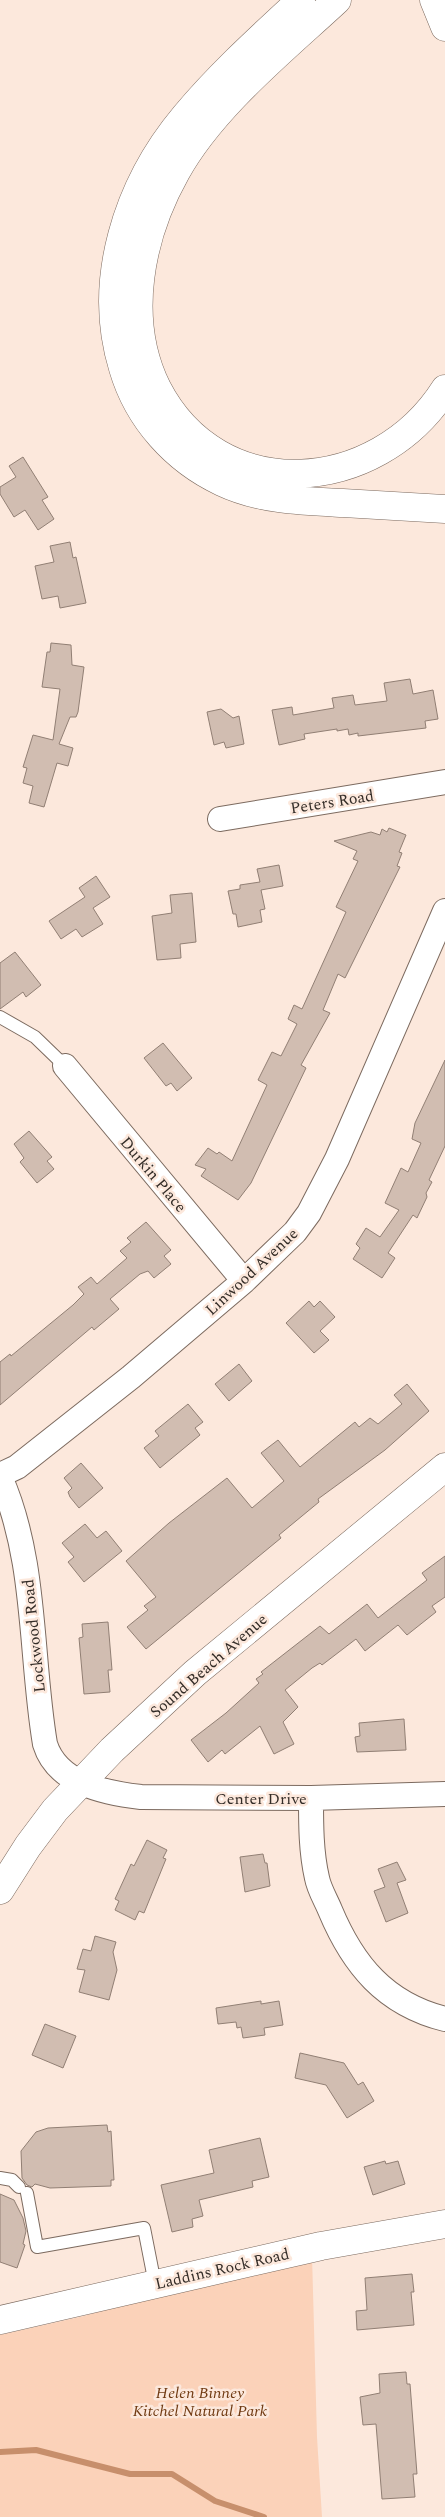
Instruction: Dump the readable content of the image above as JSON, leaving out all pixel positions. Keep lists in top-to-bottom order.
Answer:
{
  "streets": {
    "main road": ["Sound Beach Avenue", "Laddins Rock Road"],
    "street": [
      "Peters Road",
      "Durkin Place",
      "Linwood Avenue",
      "Lockwood Road",
      "Center Drive"
    ]
  },
  "crossings": [
    ["Durkin Place", "Linwood Avenue"],
    ["Linwood Avenue", "Lockwood Road"],
    ["Lockwood Road", "Sound Beach Avenue"],
    ["Lockwood Road", "Center Drive"],
    ["Sound Beach Avenue", "Center Drive"]
  ],
  "parks": ["Helen Binney Kitchel Natural Park"]
}
